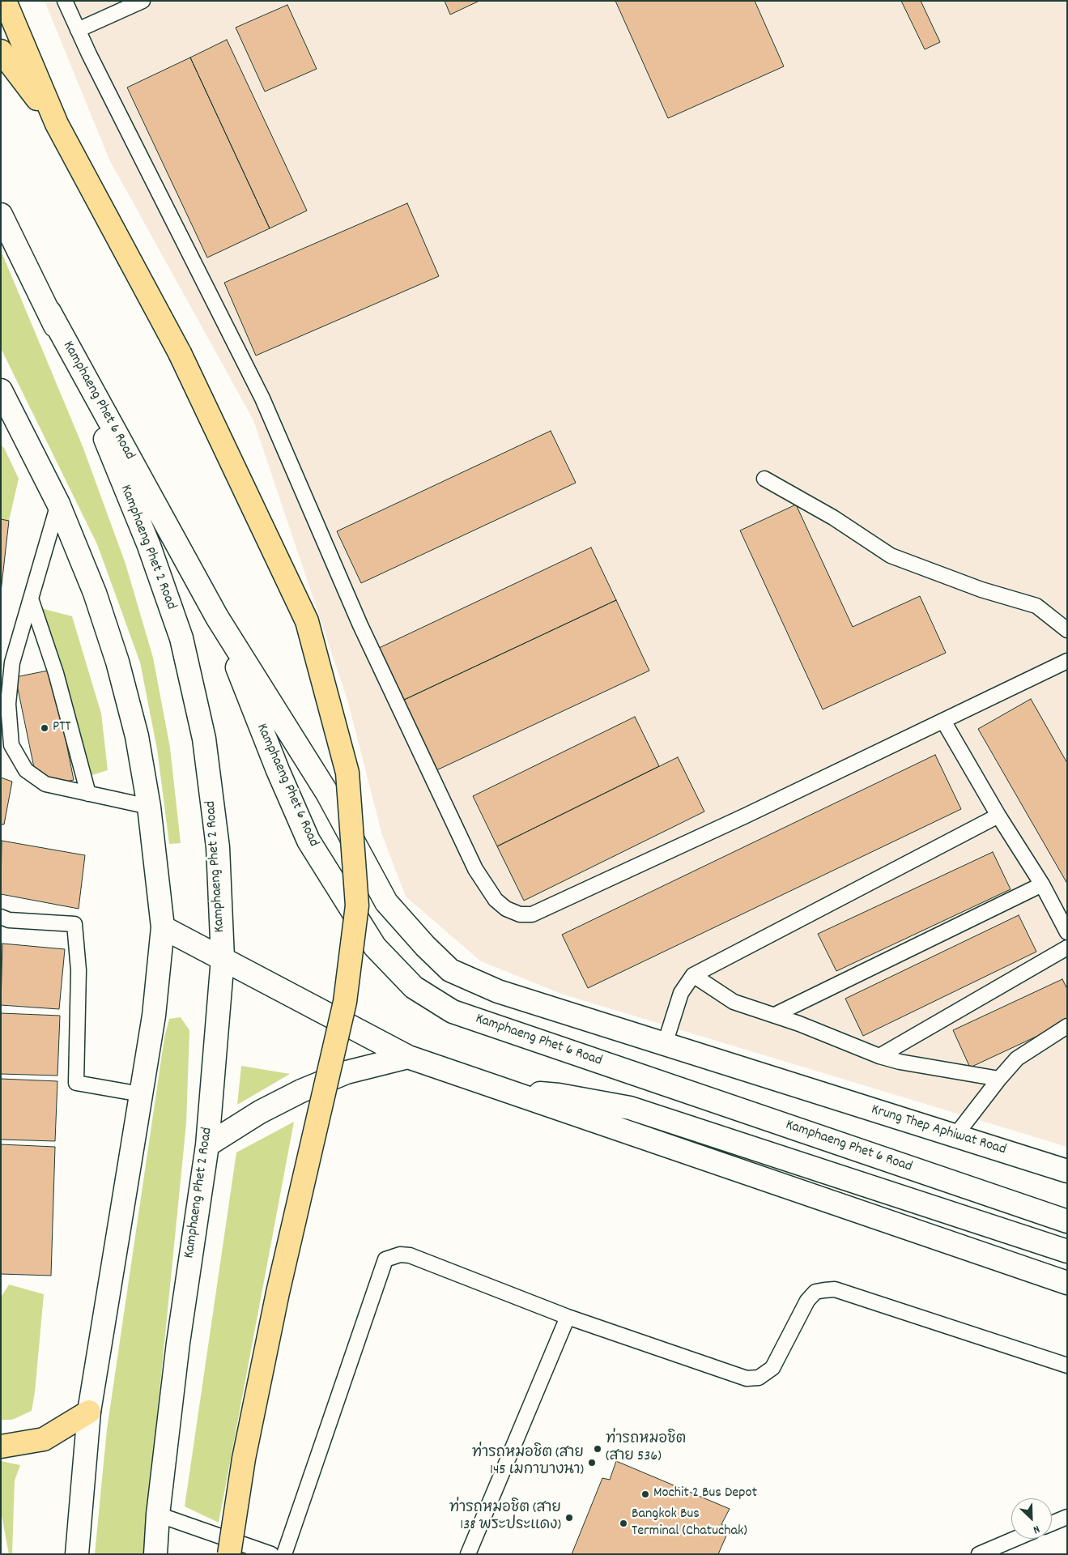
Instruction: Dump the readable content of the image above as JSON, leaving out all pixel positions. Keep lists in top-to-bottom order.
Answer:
{
  "streets": {
    "street": ["Kamphaeng Phet 6 Road", "Kamphaeng Phet 2 Road", "Krung Thep Aphiwat Road"]
  },
  "crossings": [
    ["Kamphaeng Phet 6 Road", "Kamphaeng Phet 2 Road"],
    ["Kamphaeng Phet 6 Road", "Krung Thep Aphiwat Road"]
  ],
  "places": [
    "PTT",
    "ท่ารถหมอชิต (สาย 536)",
    "ท่ารถหมอชิต (สาย 145 เมกาบางนา)",
    "Mochit 2 Bus Depot",
    "ท่ารถหมอชิต (สาย 138 พระประแดง)",
    "Bangkok Bus Terminal (Chatuchak)"
  ],
  "north": "bottom right"
}
